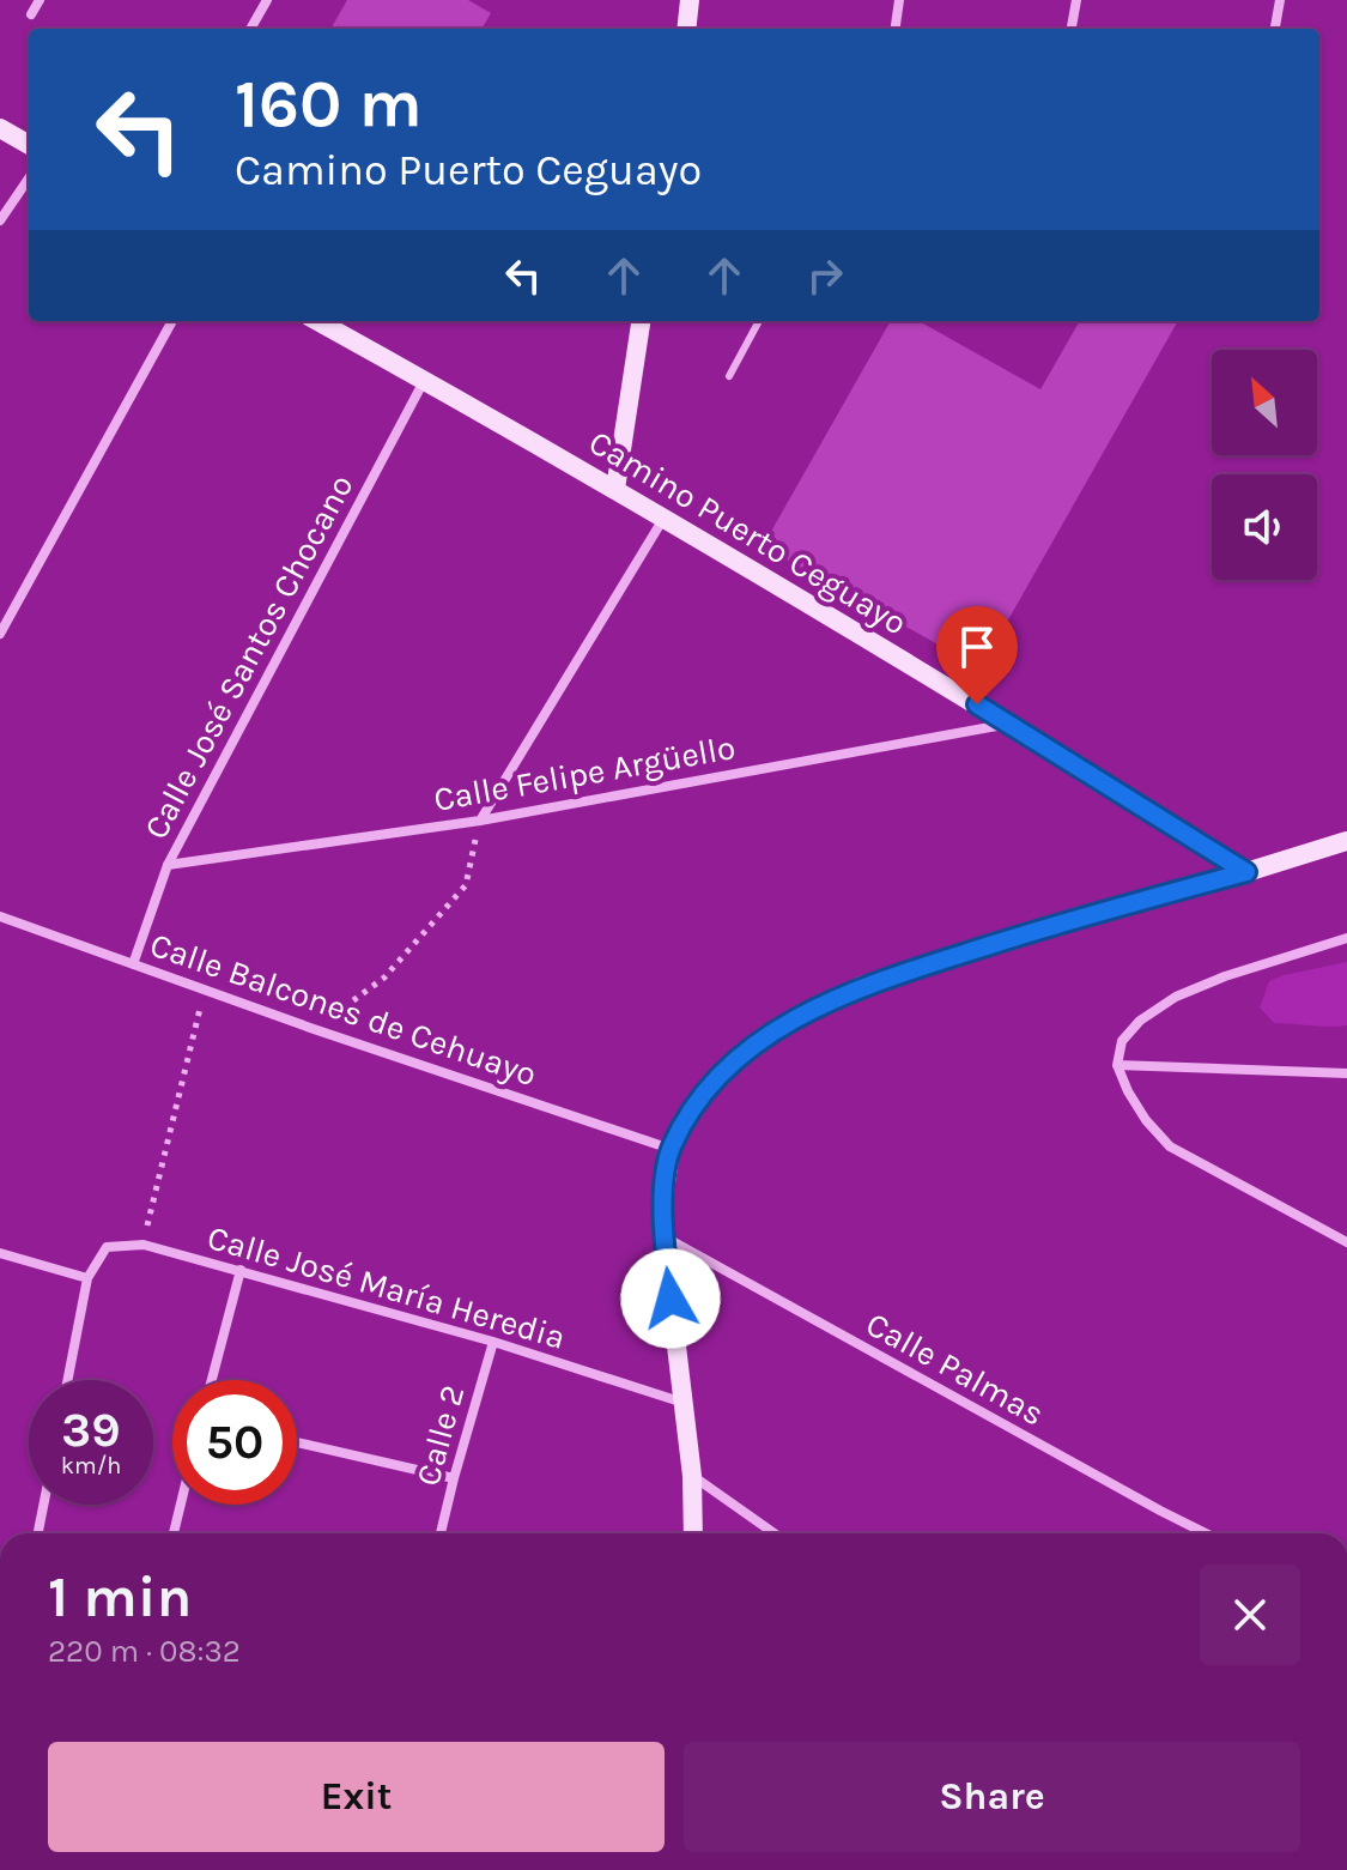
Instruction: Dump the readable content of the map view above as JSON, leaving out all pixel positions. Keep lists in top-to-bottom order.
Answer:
{
  "streets": {
    "street": [
      "Camino Puerto Ceguayo",
      "Calle José Santos Chocano",
      "Calle Felipe Argüello",
      "Calle Balcones de Cehuayo",
      "Calle José María Heredia",
      "Calle Palmas",
      "Calle 2"
    ]
  },
  "crossings": [
    ["Camino Puerto Ceguayo", "Calle José Santos Chocano"],
    ["Camino Puerto Ceguayo", "Calle Felipe Argüello"],
    ["Calle José Santos Chocano", "Calle Felipe Argüello"],
    ["Calle José Santos Chocano", "Calle Balcones de Cehuayo"],
    ["Calle José María Heredia", "Calle 2"]
  ],
  "north": "top left",
  "page": {
    "turn": ["160 m", "Camino Puerto Ceguayo"],
    "speed": "39 km/h",
    "limit": "50",
    "heading": ["1 min", "220 m · 08:32"],
    "buttons": ["Exit", "Share"]
  }
}
